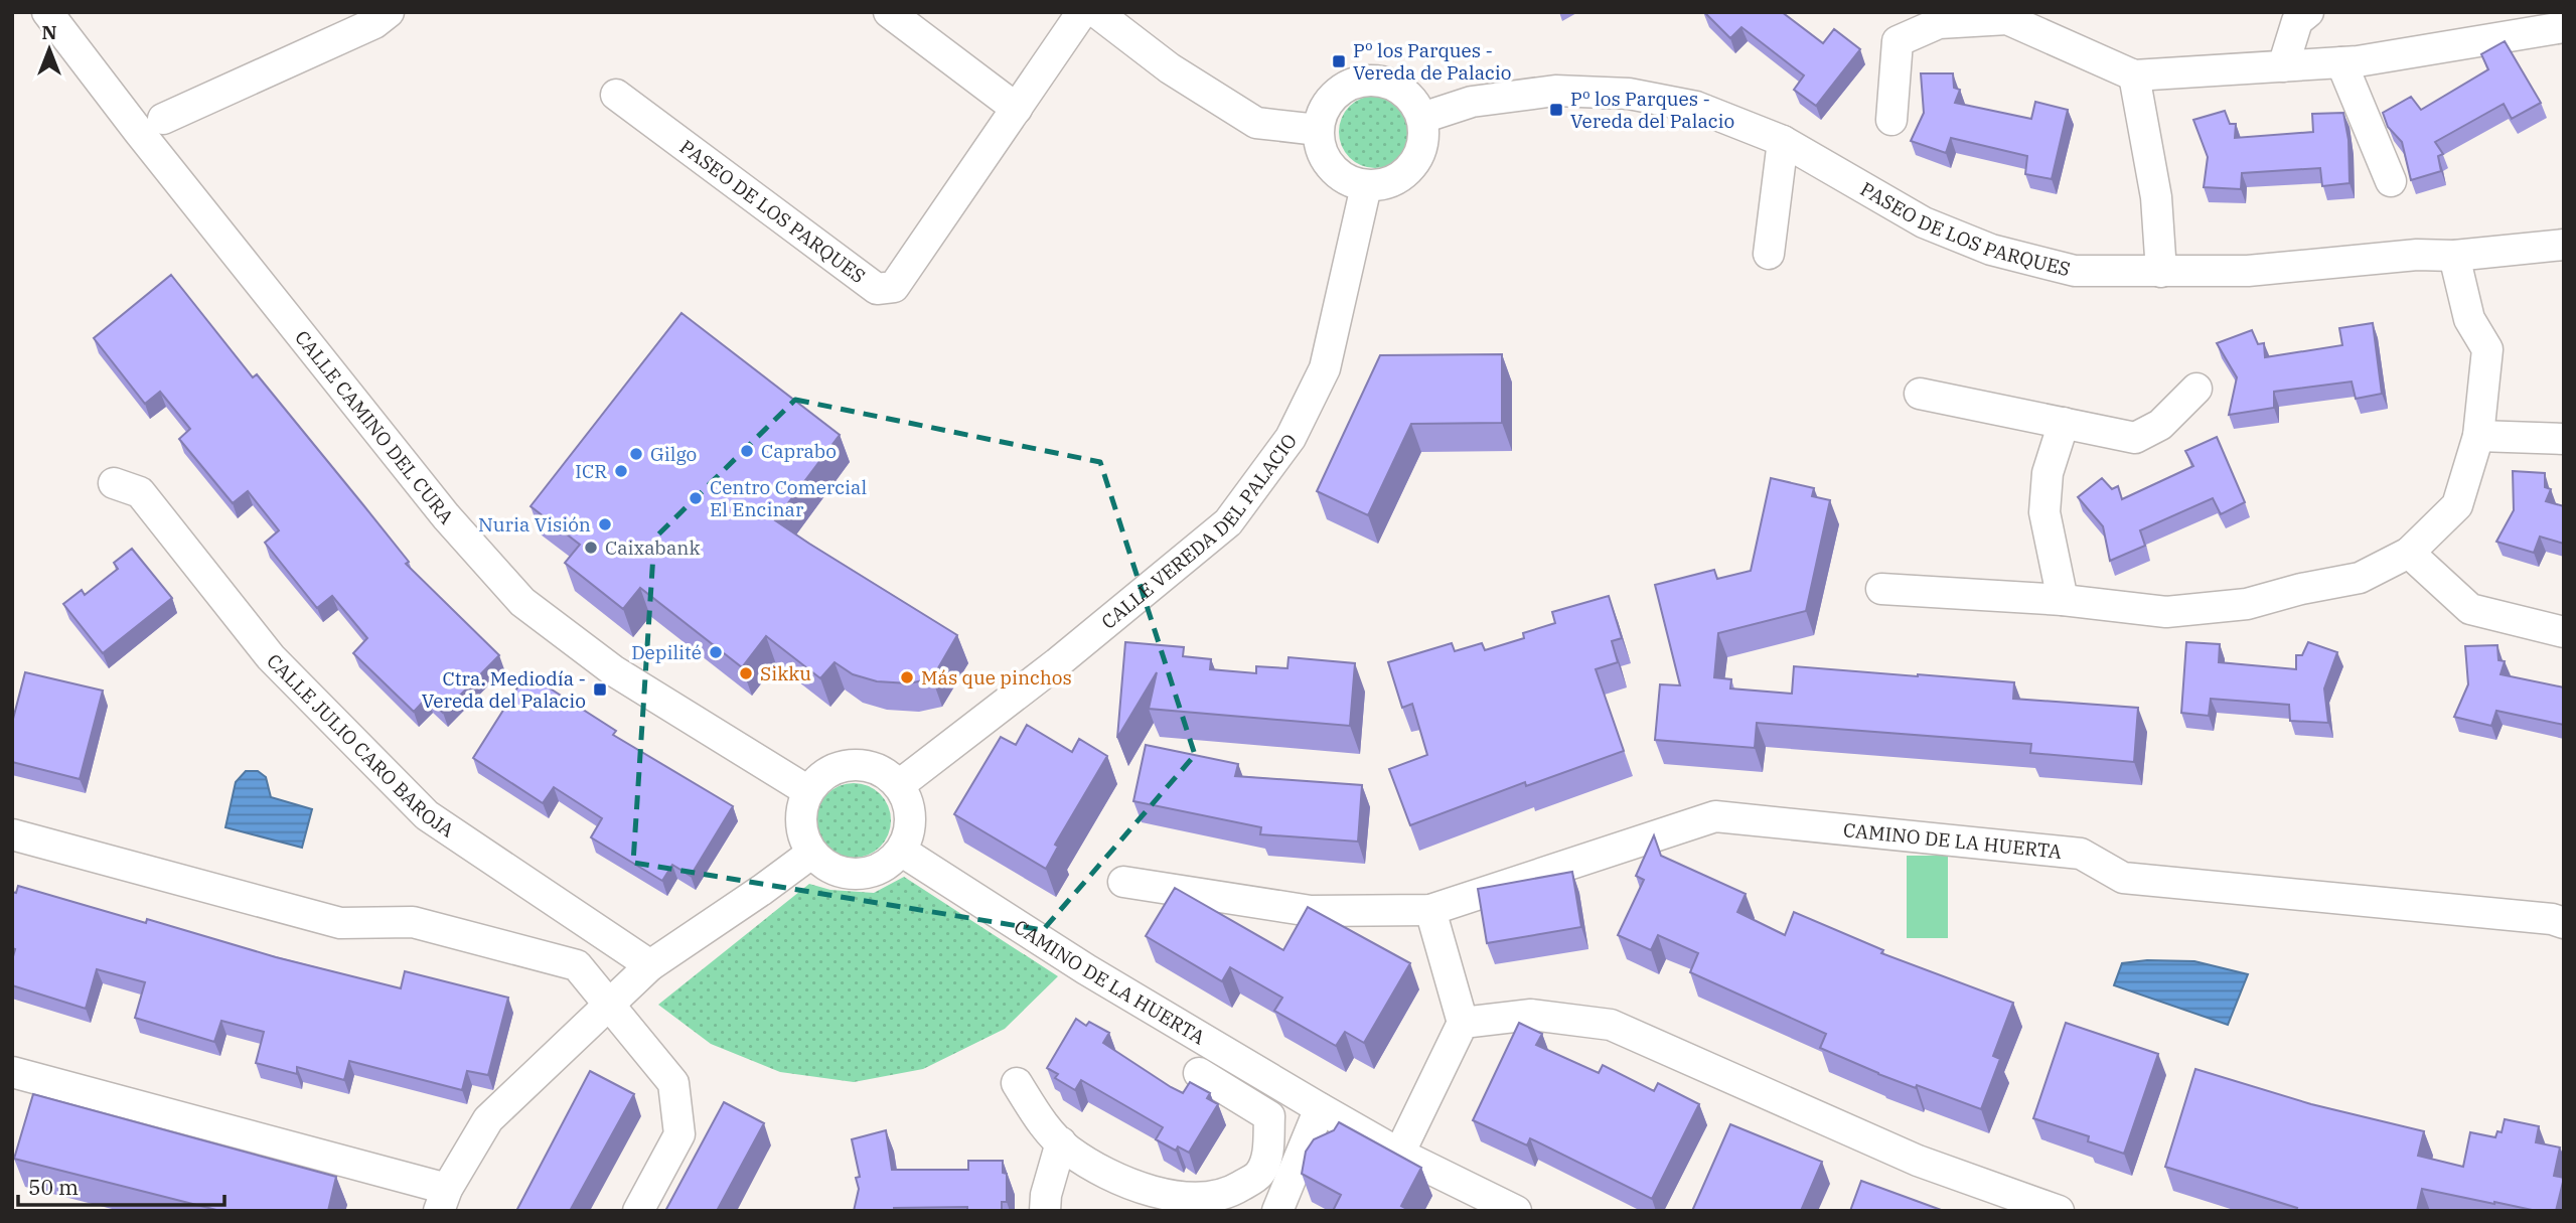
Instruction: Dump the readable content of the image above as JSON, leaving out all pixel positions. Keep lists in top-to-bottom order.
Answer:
{
  "streets": {
    "street": [
      "PASEO DE LOS PARQUES",
      "CALLE CAMINO DEL CURA",
      "CALLE VEREDA DEL PALACIO",
      "CALLE JULIO CARO BAROJA",
      "CAMINO DE LA HUERTA"
    ]
  },
  "crossings": [
    ["PASEO DE LOS PARQUES", "CALLE VEREDA DEL PALACIO"],
    ["CALLE CAMINO DEL CURA", "CALLE VEREDA DEL PALACIO"],
    ["CALLE CAMINO DEL CURA", "CAMINO DE LA HUERTA"],
    ["CALLE VEREDA DEL PALACIO", "CAMINO DE LA HUERTA"]
  ],
  "places": {
    "transit": ["Pº los Parques - Vereda de Palacio", "Pº los Parques - Vereda del Palacio", "Ctra. Mediodía - Vereda del Palacio"],
    "other": [
      "Caprabo",
      "Gilgo",
      "ICR",
      "Centro Comercial El Encinar",
      "Nuria Visión",
      "Caixabank",
      "Depilité",
      "Sikku",
      "Más que pinchos"
    ]
  },
  "scale_bar": "50 m",
  "north": "top"
}
